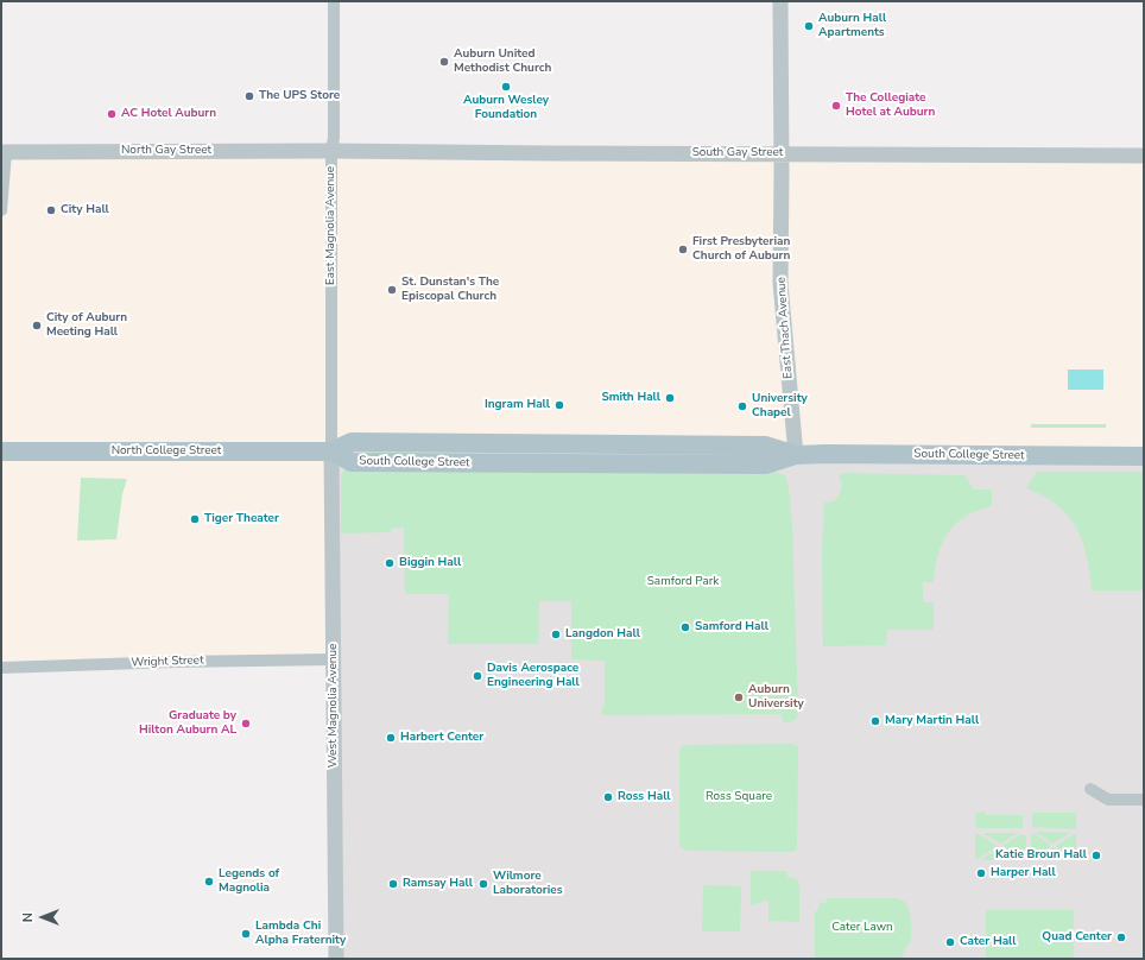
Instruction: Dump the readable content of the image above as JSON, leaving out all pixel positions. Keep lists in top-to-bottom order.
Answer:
{
  "streets": {
    "main road": ["North College Street", "South College Street"],
    "street": [
      "North Gay Street",
      "South Gay Street",
      "East Magnolia Avenue",
      "East Thach Avenue",
      "Wright Street",
      "West Magnolia Avenue"
    ]
  },
  "crossings": [
    ["North Gay Street", "South Gay Street"],
    ["North Gay Street", "East Magnolia Avenue"],
    ["South Gay Street", "East Magnolia Avenue"],
    ["South Gay Street", "East Thach Avenue"],
    ["East Magnolia Avenue", "North College Street"],
    ["East Magnolia Avenue", "South College Street"],
    ["East Magnolia Avenue", "West Magnolia Avenue"],
    ["East Thach Avenue", "South College Street"],
    ["North College Street", "South College Street"],
    ["North College Street", "West Magnolia Avenue"],
    ["South College Street", "West Magnolia Avenue"],
    ["Wright Street", "West Magnolia Avenue"]
  ],
  "parks": ["Samford Park", "Ross Square", "Cater Lawn"],
  "places": [
    "Auburn Hall Apartments",
    "Auburn United Methodist Church",
    "Auburn Wesley Foundation",
    "The UPS Store",
    "The Collegiate Hotel at Auburn",
    "AC Hotel Auburn",
    "City Hall",
    "First Presbyterian Church of Auburn",
    "St. Dunstan's The Episcopal Church",
    "City of Auburn Meeting Hall",
    "Smith Hall",
    "Ingram Hall",
    "University Chapel",
    "Tiger Theater",
    "Biggin Hall",
    "Samford Hall",
    "Langdon Hall",
    "Davis Aerospace Engineering Hall",
    "Auburn University",
    "Mary Martin Hall",
    "Graduate by Hilton Auburn AL",
    "Harbert Center",
    "Ross Hall",
    "Katie Broun Hall",
    "Harper Hall",
    "Legends of Magnolia",
    "Ramsay Hall",
    "Wilmore Laboratories",
    "Lambda Chi Alpha Fraternity",
    "Quad Center",
    "Cater Hall"
  ],
  "north": "left"
}
